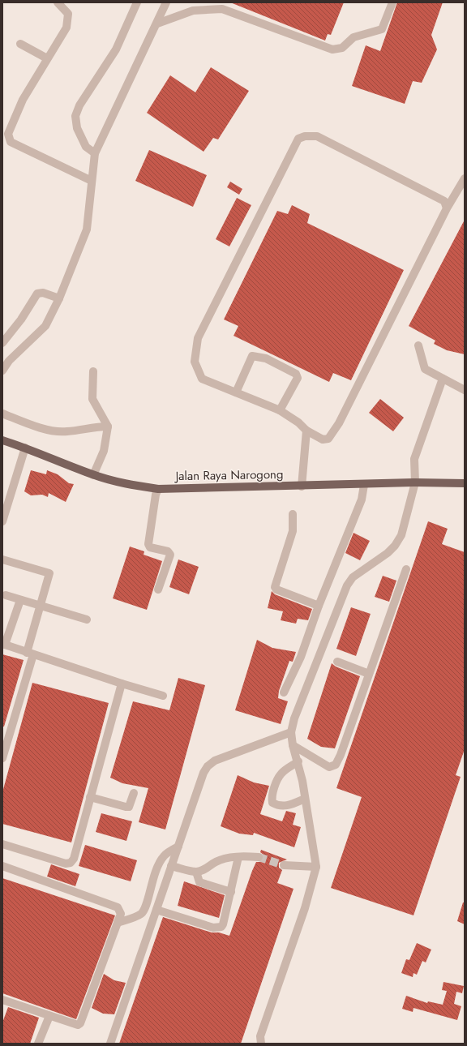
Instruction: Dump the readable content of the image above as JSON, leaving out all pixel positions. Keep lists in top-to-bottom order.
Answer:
{
  "streets": {
    "main road": ["Jalan Raya Narogong"]
  }
}
